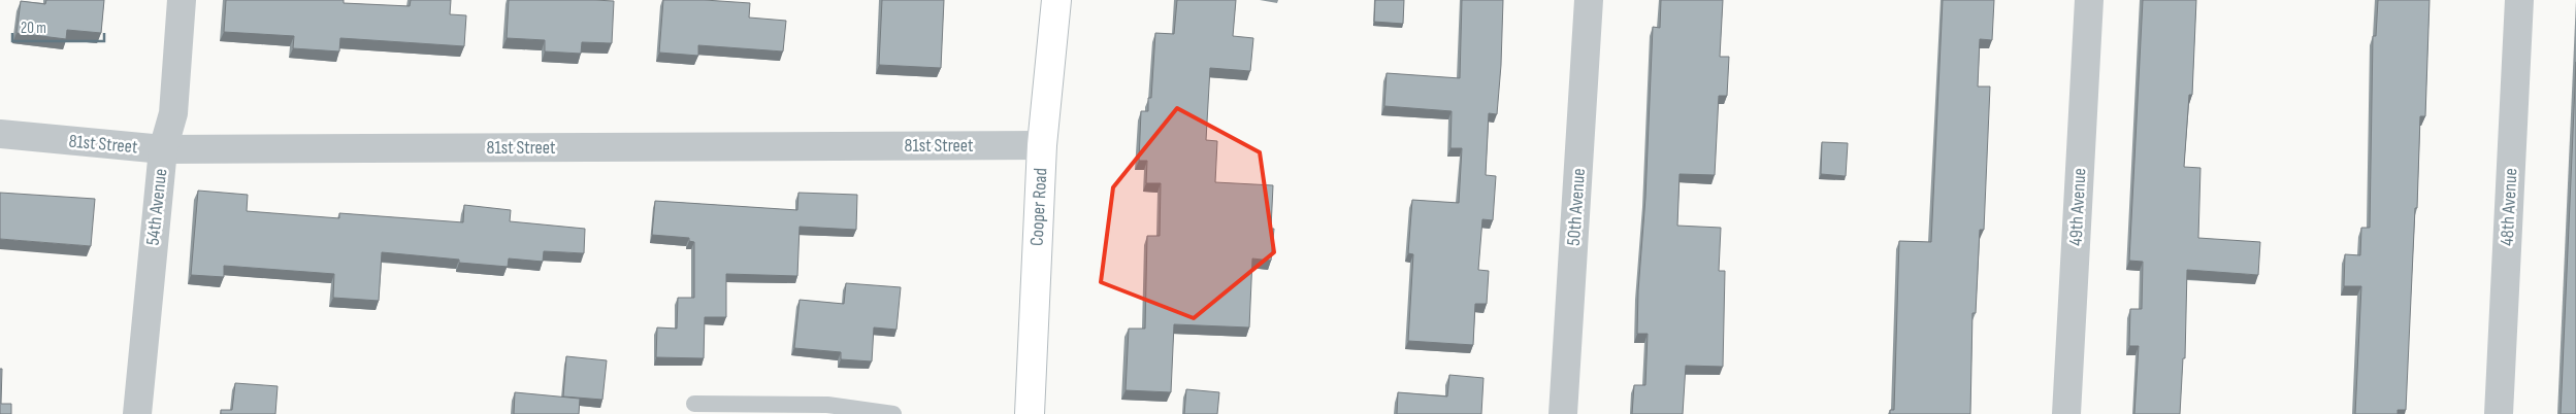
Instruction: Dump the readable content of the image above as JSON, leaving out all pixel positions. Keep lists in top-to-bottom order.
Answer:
{
  "streets": {
    "street": [
      "81st Street",
      "54th Avenue",
      "Cooper Road",
      "50th Avenue",
      "49th Avenue",
      "48th Avenue"
    ]
  },
  "crossings": [
    ["81st Street", "54th Avenue"],
    ["81st Street", "Cooper Road"]
  ],
  "scale_bar": "20 m"
}
